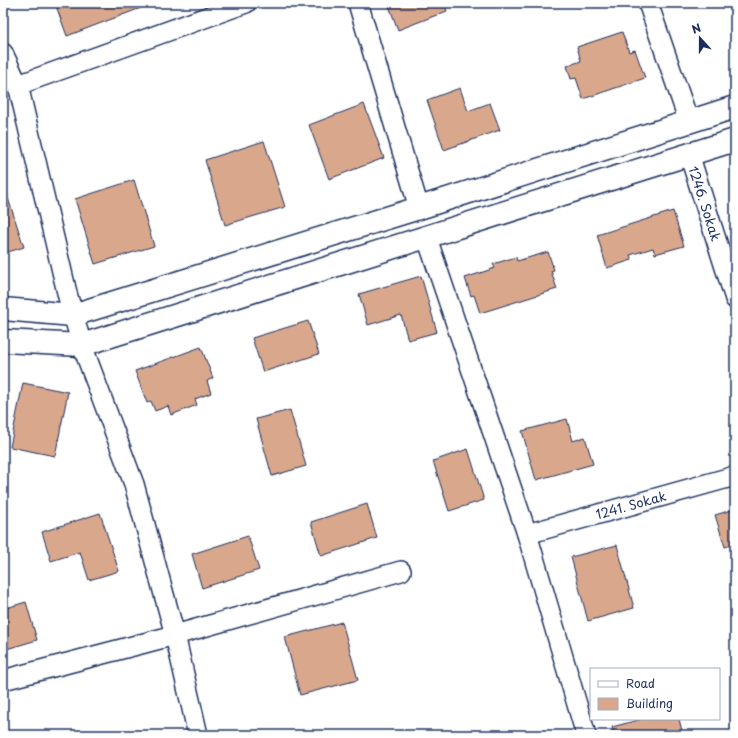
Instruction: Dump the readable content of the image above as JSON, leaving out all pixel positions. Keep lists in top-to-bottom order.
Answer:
{
  "streets": {
    "street": ["1246. Sokak", "1241. Sokak"]
  },
  "legend": ["Road", "Building"],
  "north": "top"
}
